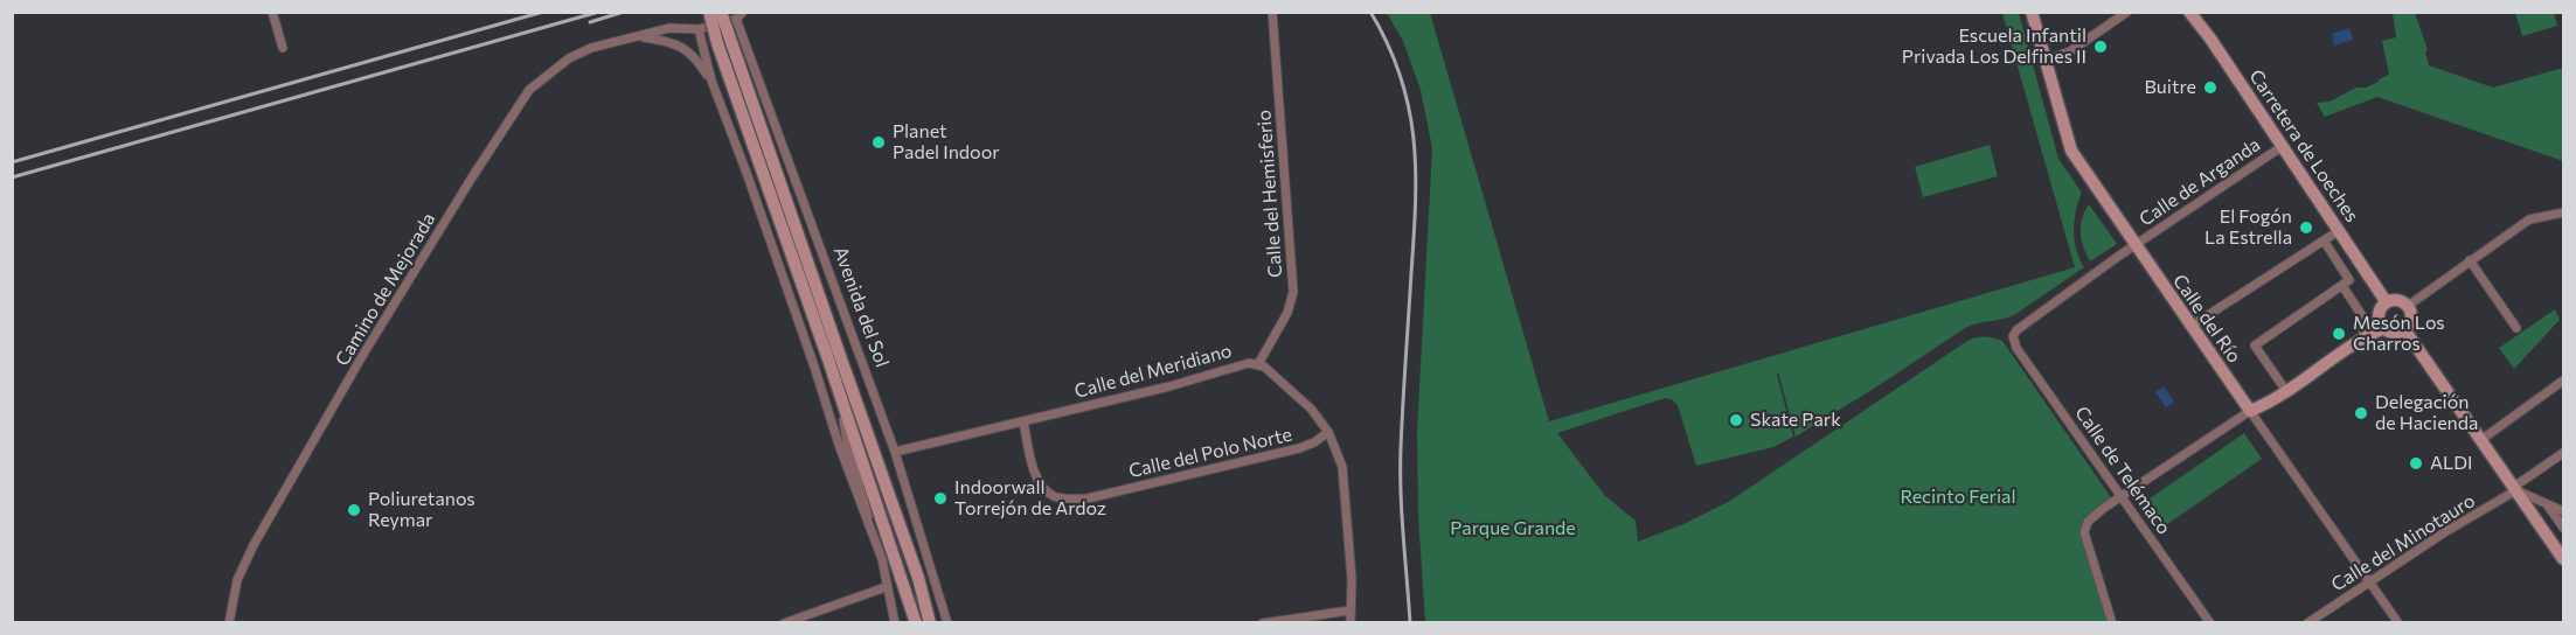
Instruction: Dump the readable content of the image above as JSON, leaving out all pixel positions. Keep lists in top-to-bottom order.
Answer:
{
  "streets": {
    "street": [
      "Carretera de Loeches",
      "Calle de Arganda",
      "Calle del Hemisferio",
      "Camino de Mejorada",
      "Avenida del Sol",
      "Calle del Río",
      "Calle del Meridiano",
      "Calle del Polo Norte",
      "Calle de Telémaco",
      "Calle del Minotauro"
    ]
  },
  "crossings": [
    ["Carretera de Loeches", "Calle de Arganda"],
    ["Calle de Arganda", "Calle del Río"],
    ["Calle de Arganda", "Calle de Telémaco"],
    ["Calle del Hemisferio", "Calle del Meridiano"],
    ["Camino de Mejorada", "Avenida del Sol"],
    ["Avenida del Sol", "Calle del Meridiano"],
    ["Calle del Río", "Calle del Minotauro"],
    ["Calle del Meridiano", "Calle del Polo Norte"]
  ],
  "parks": ["Recinto Ferial", "Parque Grande"],
  "places": [
    "Escuela Infantil Privada Los Delfines II",
    "Buitre",
    "Planet Padel Indoor",
    "El Fogón La Estrella",
    "Mesón Los Charros",
    "Delegación de Hacienda",
    "Skate Park",
    "ALDI",
    "Indoorwall Torrejón de Ardoz",
    "Poliuretanos Reymar"
  ]
}
